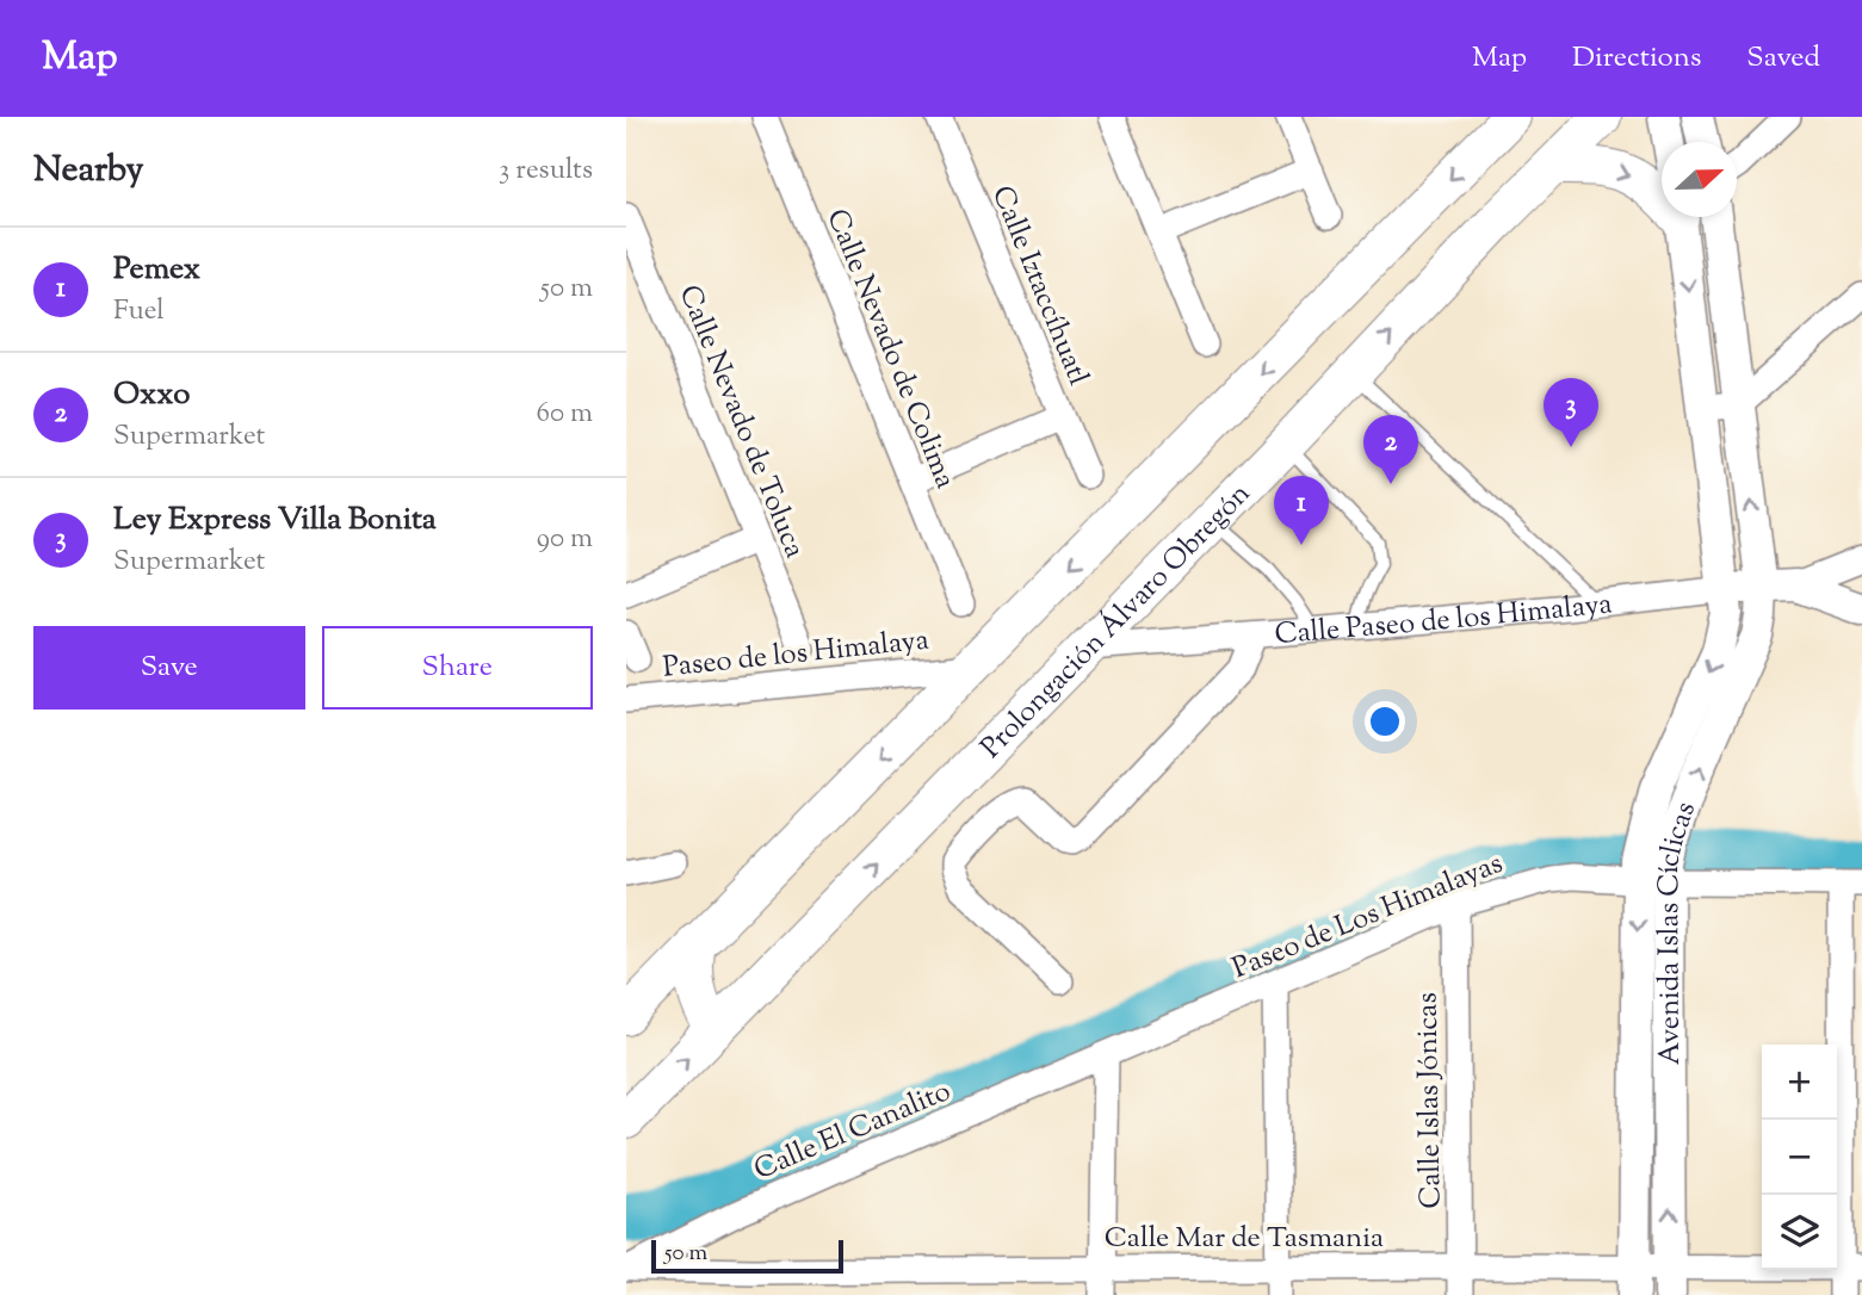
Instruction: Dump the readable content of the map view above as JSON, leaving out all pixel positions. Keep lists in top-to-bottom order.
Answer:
{
  "streets": {
    "main road": ["Prolongación Álvaro Obregón"],
    "street": [
      "Calle Iztaccíhuatl",
      "Calle Nevado de Colima",
      "Calle Nevado de Toluca",
      "Calle Paseo de los Himalaya",
      "Paseo de los Himalaya",
      "Paseo de Los Himalayas",
      "Avenida Islas Cíclicas",
      "Calle Islas Jónicas",
      "Calle El Canalito",
      "Calle Mar de Tasmania"
    ]
  },
  "crossings": [
    ["Calle Paseo de los Himalaya", "Prolongación Álvaro Obregón"],
    ["Calle Paseo de los Himalaya", "Avenida Islas Cíclicas"],
    ["Paseo de Los Himalayas", "Avenida Islas Cíclicas"],
    ["Paseo de Los Himalayas", "Calle Islas Jónicas"],
    ["Paseo de Los Himalayas", "Calle El Canalito"],
    ["Avenida Islas Cíclicas", "Calle Mar de Tasmania"],
    ["Calle Islas Jónicas", "Calle Mar de Tasmania"],
    ["Calle El Canalito", "Calle Mar de Tasmania"]
  ],
  "scale_bar": "50 m",
  "north": "right",
  "page": {
    "header": "Map",
    "nav": ["Map", "Directions", "Saved"],
    "heading": ["Nearby", "3 results"],
    "list": [
      {
        "mark": "1",
        "name": "Pemex",
        "note": "Fuel",
        "value": "50 m"
      },
      {
        "mark": "2",
        "name": "Oxxo",
        "note": "Supermarket",
        "value": "60 m"
      },
      {
        "mark": "3",
        "name": "Ley Express Villa Bonita",
        "note": "Supermarket",
        "value": "90 m"
      }
    ],
    "pins": ["3", "2", "1"],
    "buttons": ["Save", "Share"],
    "map_buttons": ["+", "−"],
    "scale": "50 m"
  }
}
